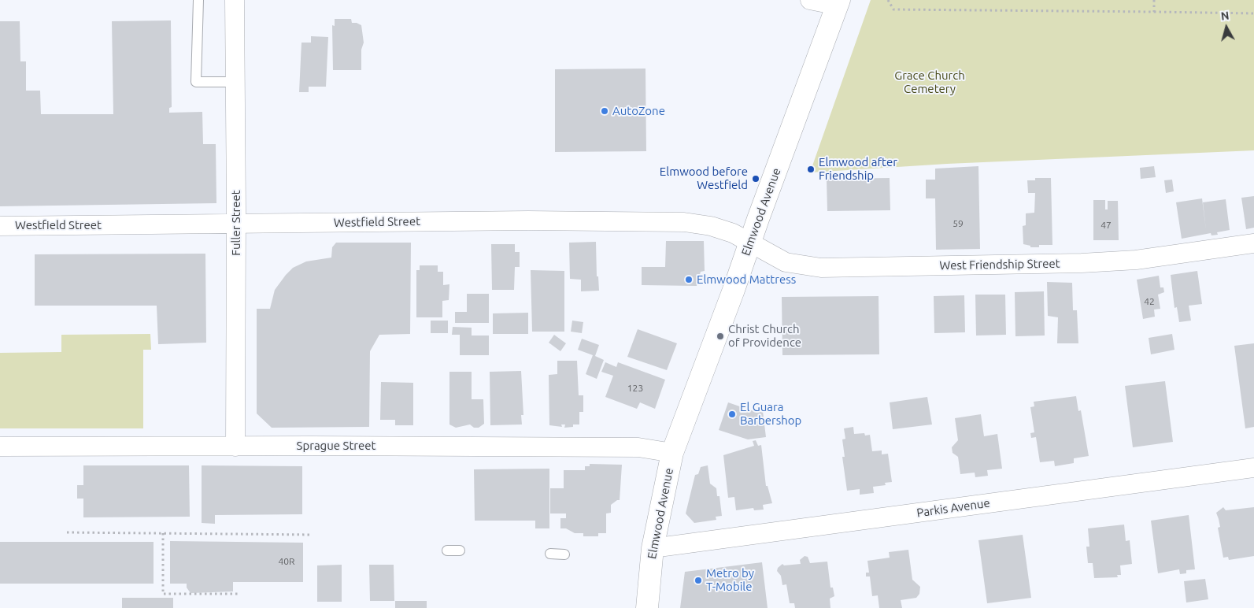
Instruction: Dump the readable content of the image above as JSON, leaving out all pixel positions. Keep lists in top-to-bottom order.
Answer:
{
  "streets": {
    "main road": ["Elmwood Avenue"],
    "street": [
      "Westfield Street",
      "Fuller Street",
      "West Friendship Street",
      "Sprague Street",
      "Parkis Avenue"
    ]
  },
  "crossings": [
    ["Elmwood Avenue", "Westfield Street"],
    ["Elmwood Avenue", "West Friendship Street"],
    ["Elmwood Avenue", "Sprague Street"],
    ["Elmwood Avenue", "Parkis Avenue"],
    ["Westfield Street", "Fuller Street"],
    ["Westfield Street", "West Friendship Street"],
    ["Fuller Street", "Sprague Street"]
  ],
  "parks": ["Grace Church Cemetery"],
  "places": [
    "AutoZone",
    "Elmwood after Friendship",
    "Elmwood before Westfield",
    "Elmwood Mattress",
    "Christ Church of Providence",
    "El Guara Barbershop",
    "Metro by T-Mobile"
  ],
  "house_numbers": [
    "59",
    "47",
    "42",
    "123",
    "40R"
  ],
  "north": "top"
}
